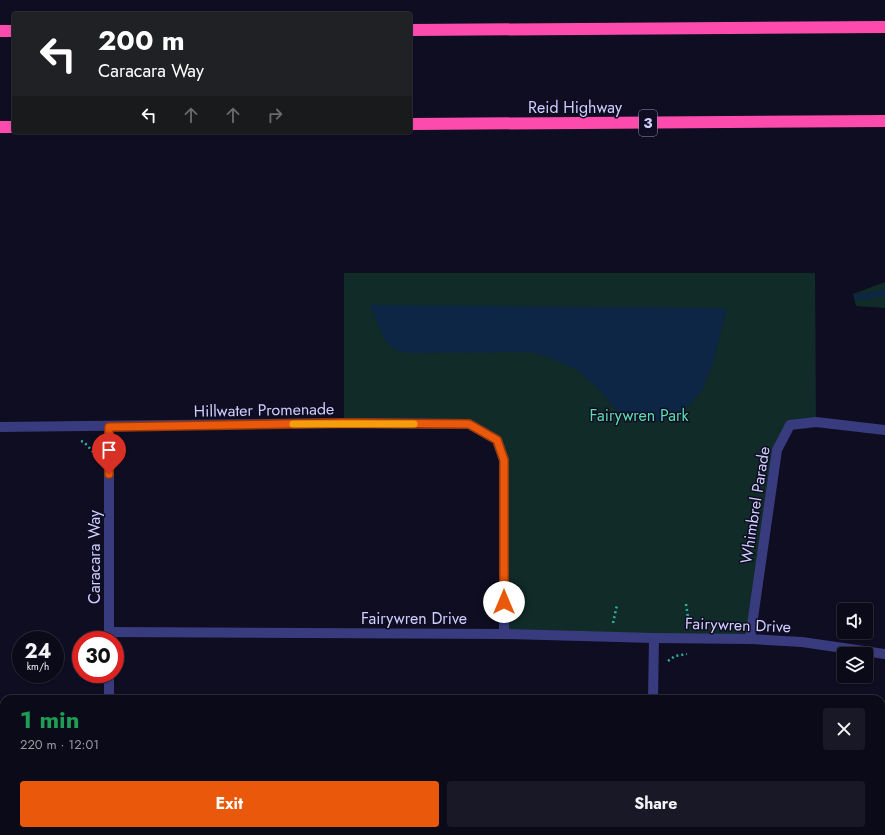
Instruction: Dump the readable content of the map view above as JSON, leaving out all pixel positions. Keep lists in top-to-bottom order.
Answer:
{
  "streets": {
    "highway": ["Reid Highway", "3"],
    "street": [
      "Hillwater Promenade",
      "Whimbrel Parade",
      "Caracara Way",
      "Fairywren Drive"
    ]
  },
  "crossings": [
    ["Hillwater Promenade", "Caracara Way"],
    ["Hillwater Promenade", "Fairywren Drive"],
    ["Whimbrel Parade", "Fairywren Drive"]
  ],
  "parks": ["Fairywren Park"],
  "page": {
    "turn": ["200 m", "Caracara Way"],
    "speed": "24 km/h",
    "limit": "30",
    "heading": ["1 min", "220 m · 12:01"],
    "buttons": ["Exit", "Share"]
  }
}
